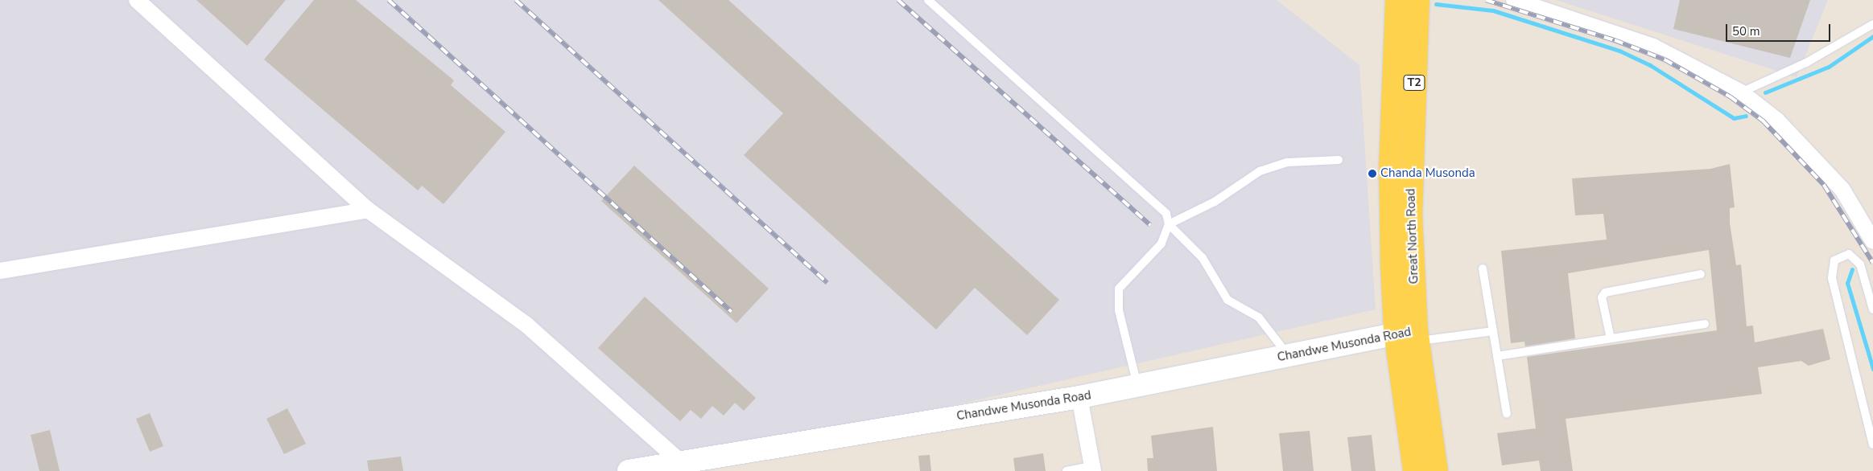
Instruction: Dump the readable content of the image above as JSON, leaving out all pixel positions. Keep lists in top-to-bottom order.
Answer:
{
  "streets": {
    "main road": ["T2", "Great North Road"],
    "street": ["Chandwe Musonda Road"]
  },
  "crossings": [
    ["Great North Road", "Chandwe Musonda Road"]
  ],
  "places": ["Chanda Musonda"],
  "scale_bar": "50 m"
}
